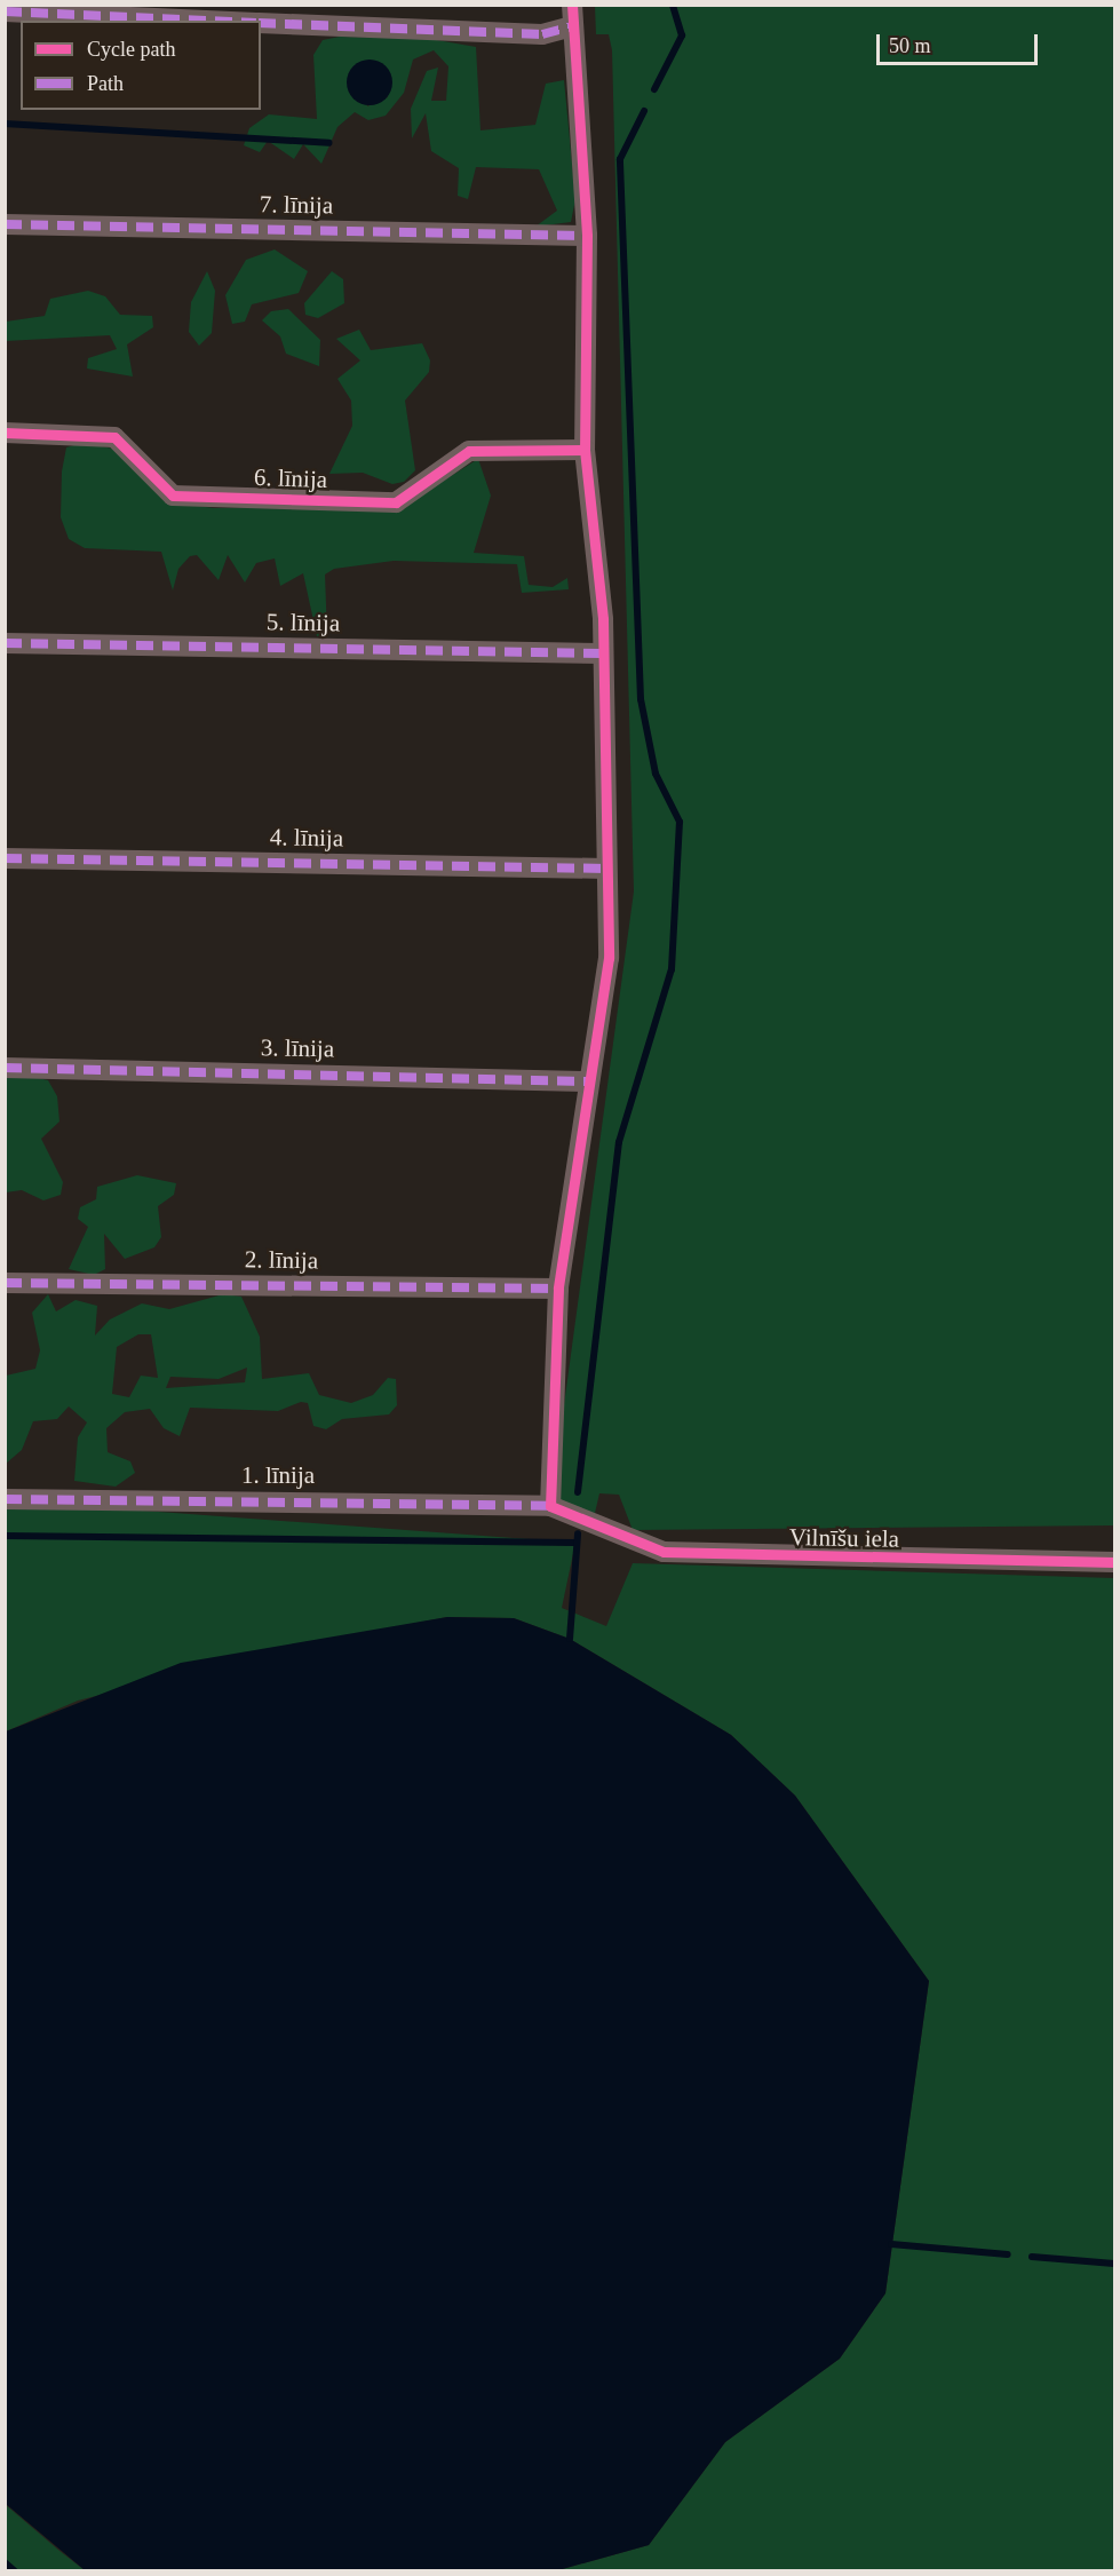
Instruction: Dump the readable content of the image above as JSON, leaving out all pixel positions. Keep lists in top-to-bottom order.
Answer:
{
  "streets": {
    "street": [
      "7. līnija",
      "6. līnija",
      "5. līnija",
      "4. līnija",
      "3. līnija",
      "2. līnija",
      "1. līnija",
      "Vilnīšu iela"
    ]
  },
  "crossings": [
    ["1. līnija", "Vilnīšu iela"]
  ],
  "legend": ["Cycle path", "Path"],
  "scale_bar": "50 m"
}
